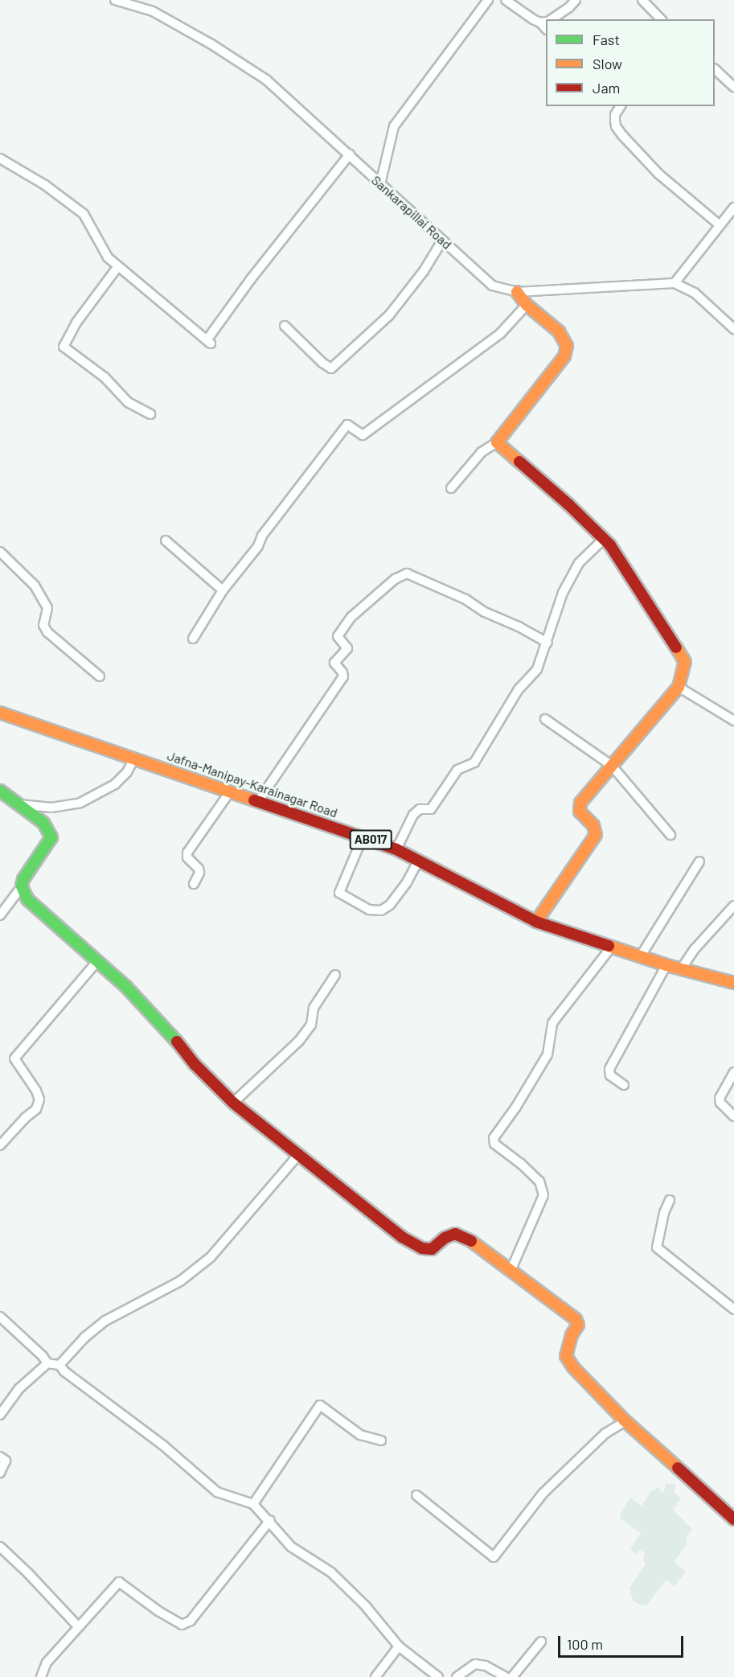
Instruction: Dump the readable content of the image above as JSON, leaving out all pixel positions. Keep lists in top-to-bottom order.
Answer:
{
  "streets": {
    "street": ["Sankarapillai Road", "Jafna-Manipay-Karainagar Road", "AB017"]
  },
  "legend": ["Fast", "Slow", "Jam"],
  "scale_bar": "100 m"
}
